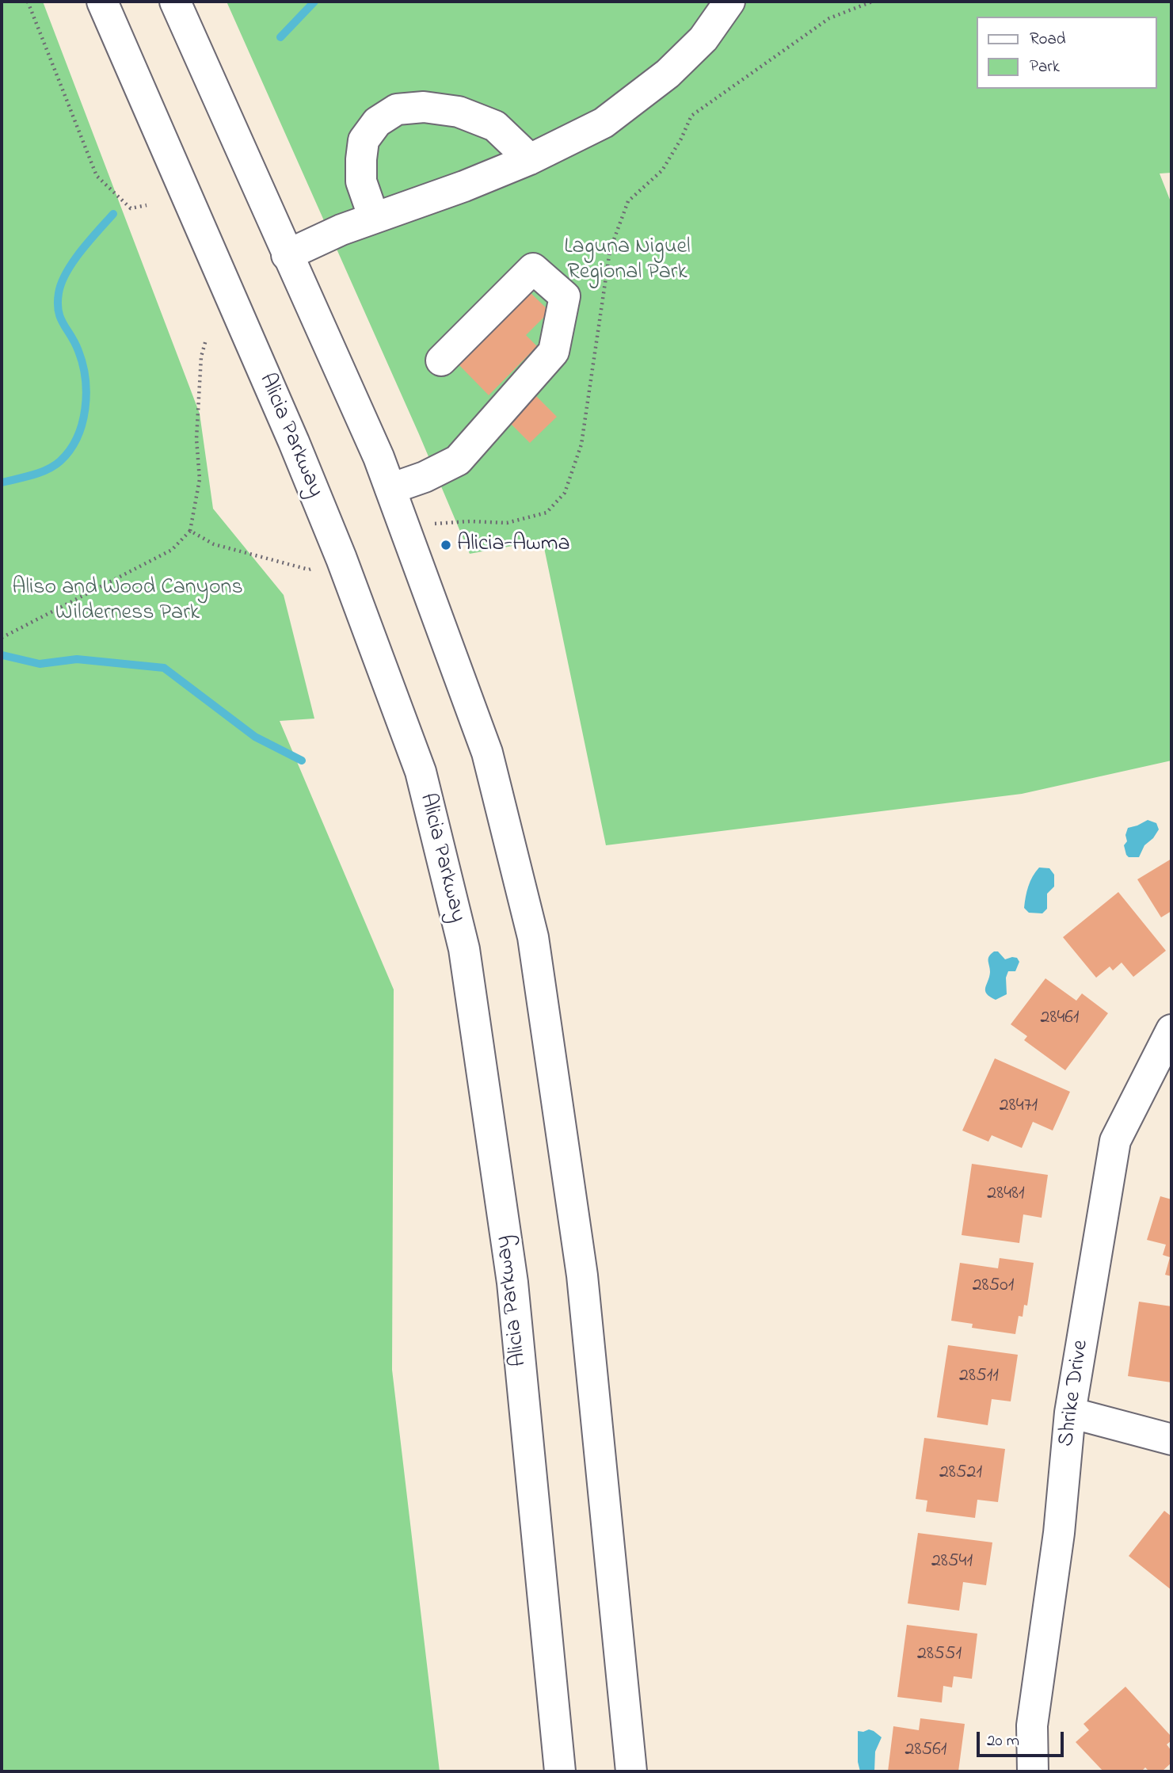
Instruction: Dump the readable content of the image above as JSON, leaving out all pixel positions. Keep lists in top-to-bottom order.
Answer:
{
  "streets": {
    "main road": ["Alicia Parkway", "Shrike Drive"]
  },
  "parks": ["Laguna Niguel Regional Park", "Aliso and Wood Canyons Wilderness Park"],
  "places": ["Alicia-Awma"],
  "house_numbers": [
    "28461",
    "28471",
    "28481",
    "28501",
    "28511",
    "28521",
    "28541",
    "28551",
    "28561"
  ],
  "legend": ["Road", "Park"],
  "scale_bar": "20 m"
}
